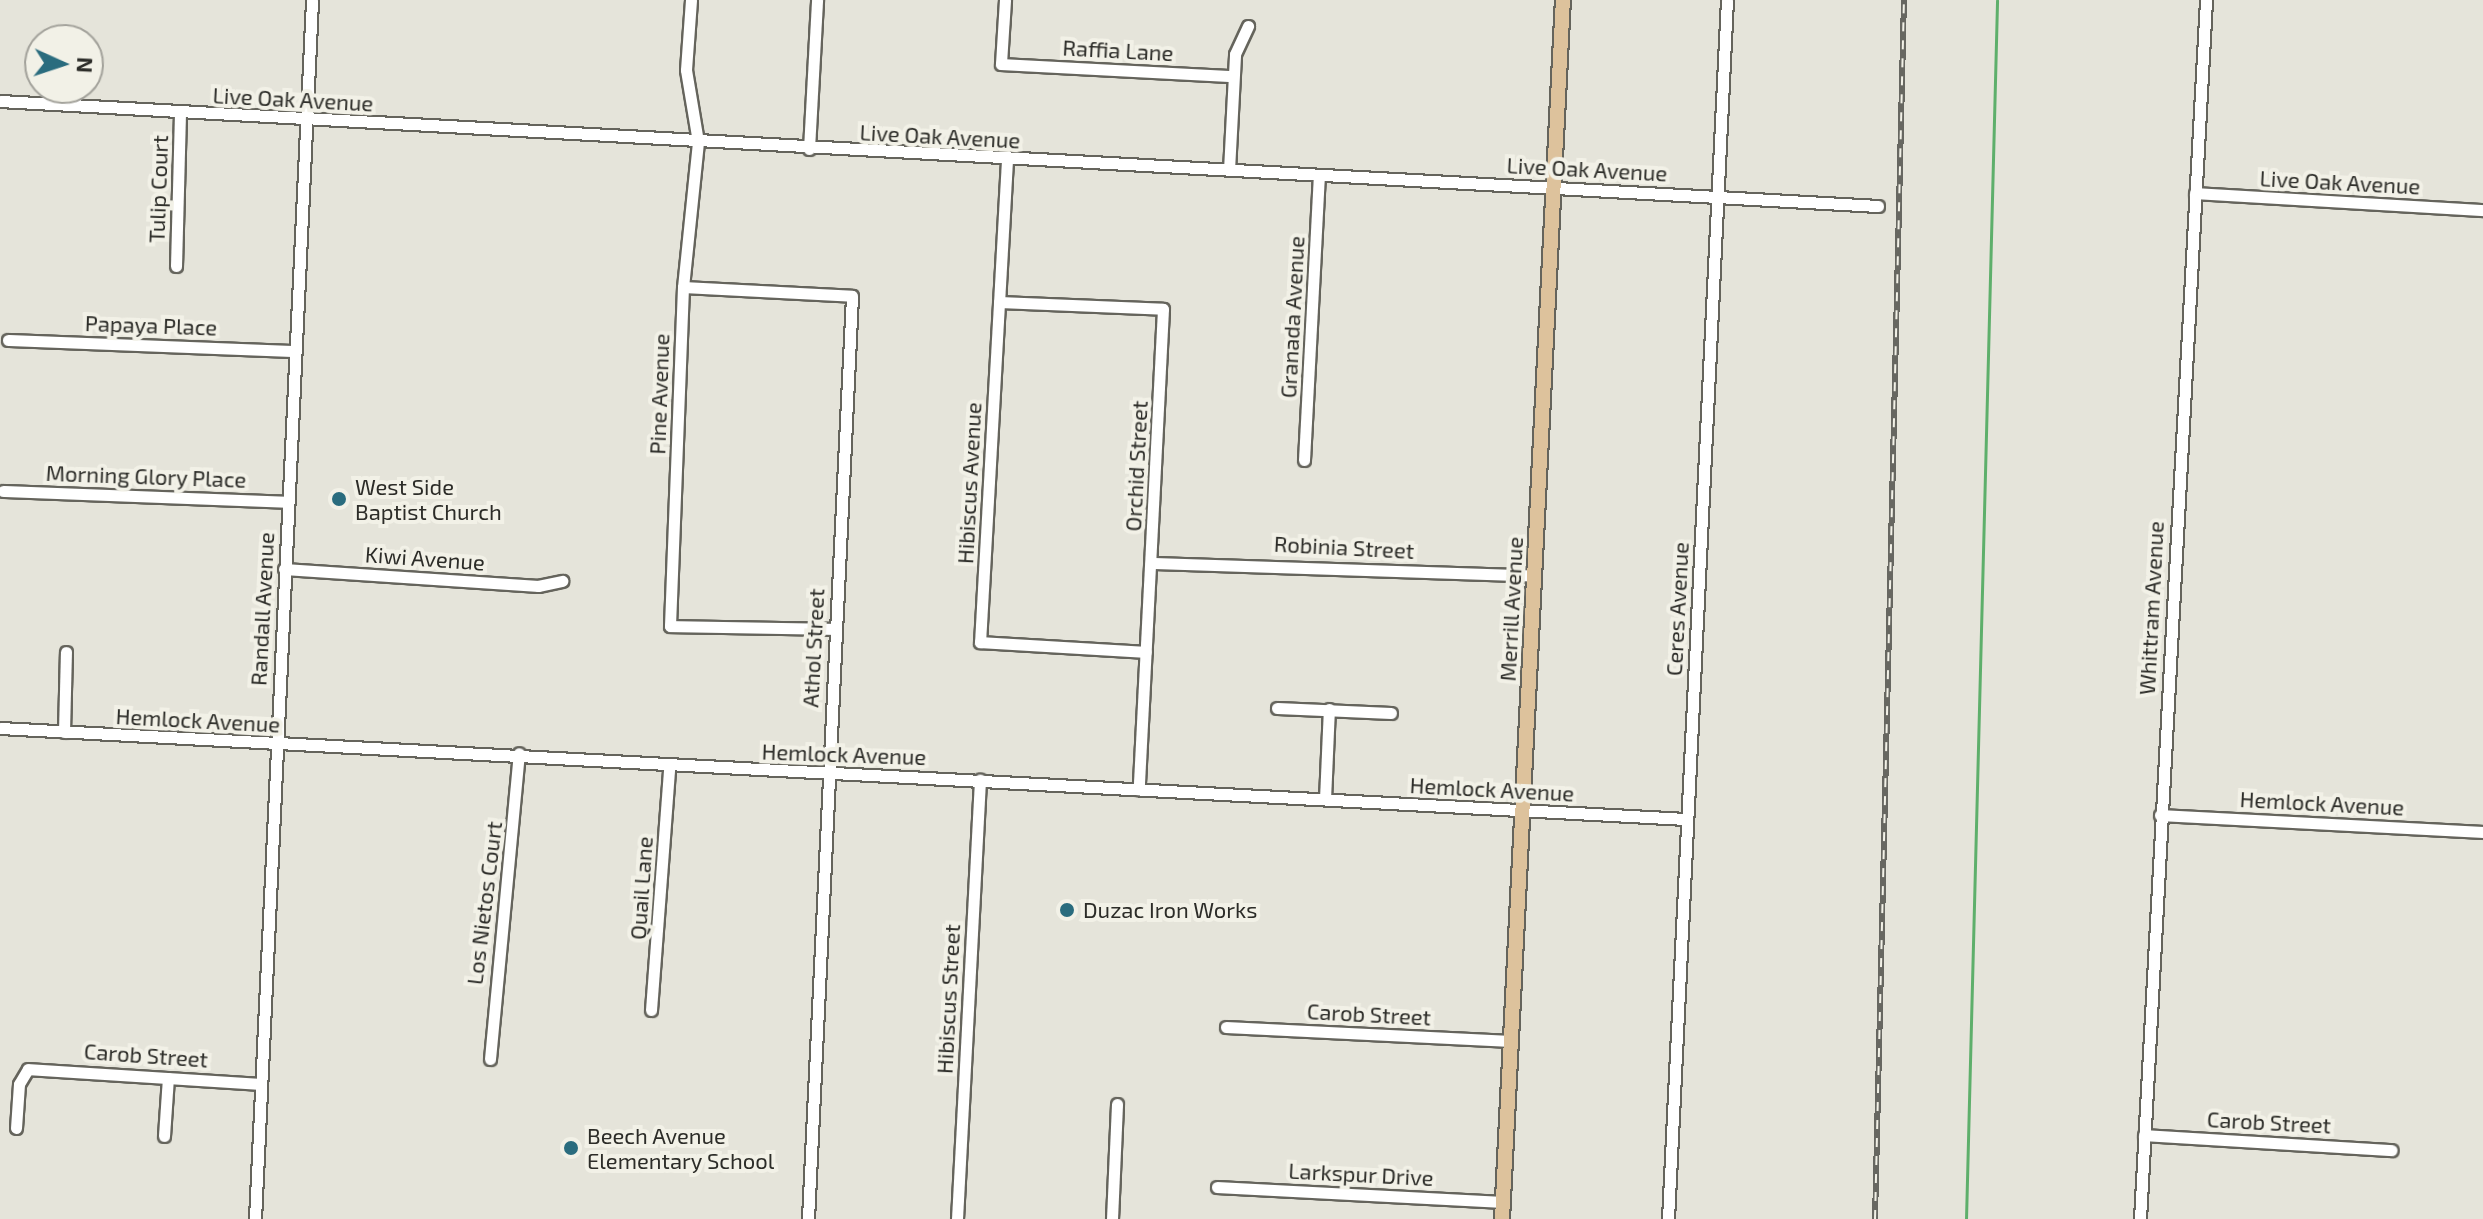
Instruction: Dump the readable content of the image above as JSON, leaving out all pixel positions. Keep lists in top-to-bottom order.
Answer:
{
  "streets": {
    "main road": ["Merrill Avenue"],
    "street": [
      "Raffia Lane",
      "Live Oak Avenue",
      "Tulip Court",
      "Granada Avenue",
      "Papaya Place",
      "Pine Avenue",
      "Orchid Street",
      "Morning Glory Place",
      "Hibiscus Avenue",
      "Robinia Street",
      "Kiwi Avenue",
      "Whittram Avenue",
      "Randall Avenue",
      "Ceres Avenue",
      "Athol Street",
      "Hemlock Avenue",
      "Quail Lane",
      "Los Nietos Court",
      "Hibiscus Street",
      "Carob Street",
      "Larkspur Drive"
    ]
  },
  "crossings": [
    ["Live Oak Avenue", "Tulip Court"],
    ["Live Oak Avenue", "Granada Avenue"],
    ["Live Oak Avenue", "Pine Avenue"],
    ["Live Oak Avenue", "Hibiscus Avenue"],
    ["Live Oak Avenue", "Whittram Avenue"],
    ["Live Oak Avenue", "Randall Avenue"],
    ["Live Oak Avenue", "Merrill Avenue"],
    ["Live Oak Avenue", "Ceres Avenue"],
    ["Papaya Place", "Randall Avenue"],
    ["Pine Avenue", "Athol Street"],
    ["Orchid Street", "Hibiscus Avenue"],
    ["Orchid Street", "Robinia Street"],
    ["Orchid Street", "Hemlock Avenue"],
    ["Morning Glory Place", "Randall Avenue"],
    ["Robinia Street", "Merrill Avenue"],
    ["Kiwi Avenue", "Randall Avenue"],
    ["Whittram Avenue", "Hemlock Avenue"],
    ["Whittram Avenue", "Carob Street"],
    ["Randall Avenue", "Hemlock Avenue"],
    ["Randall Avenue", "Carob Street"],
    ["Merrill Avenue", "Hemlock Avenue"],
    ["Merrill Avenue", "Carob Street"],
    ["Merrill Avenue", "Larkspur Drive"],
    ["Ceres Avenue", "Hemlock Avenue"],
    ["Athol Street", "Hemlock Avenue"],
    ["Hemlock Avenue", "Quail Lane"],
    ["Hemlock Avenue", "Los Nietos Court"],
    ["Hemlock Avenue", "Hibiscus Street"]
  ],
  "places": ["West Side Baptist Church", "Duzac Iron Works", "Beech Avenue Elementary School"],
  "north": "right"
}
